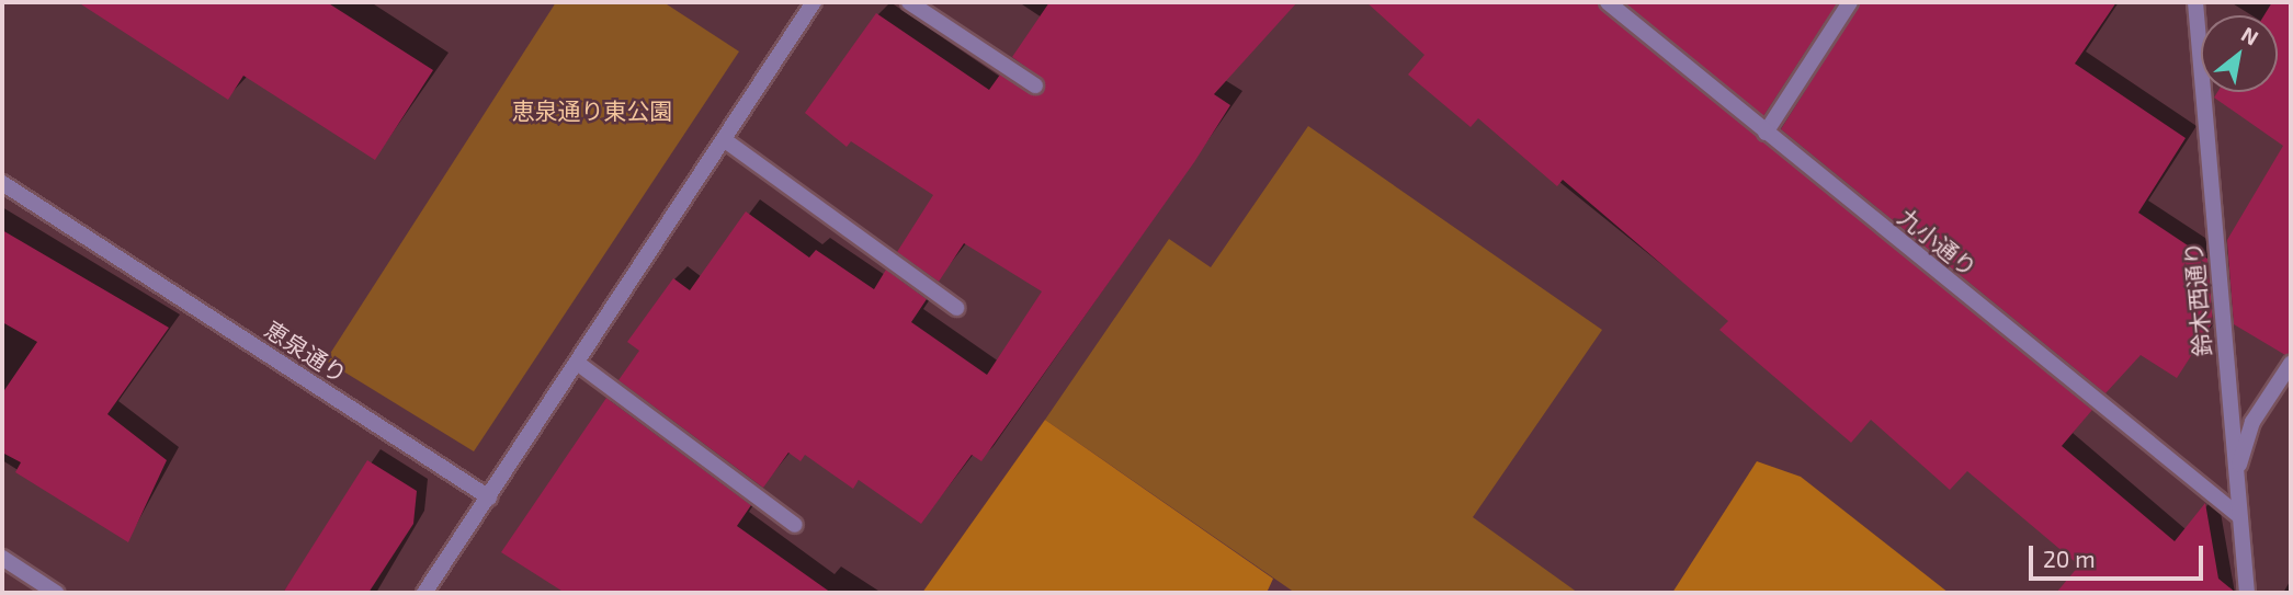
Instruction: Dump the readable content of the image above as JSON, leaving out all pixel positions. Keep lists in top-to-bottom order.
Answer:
{
  "streets": {
    "street": ["九小通り", "鈴木西通り", "恵泉通り"]
  },
  "crossings": [
    ["九小通り", "鈴木西通り"]
  ],
  "parks": ["恵泉通り東公園"],
  "scale_bar": "20 m",
  "north": "top right"
}
